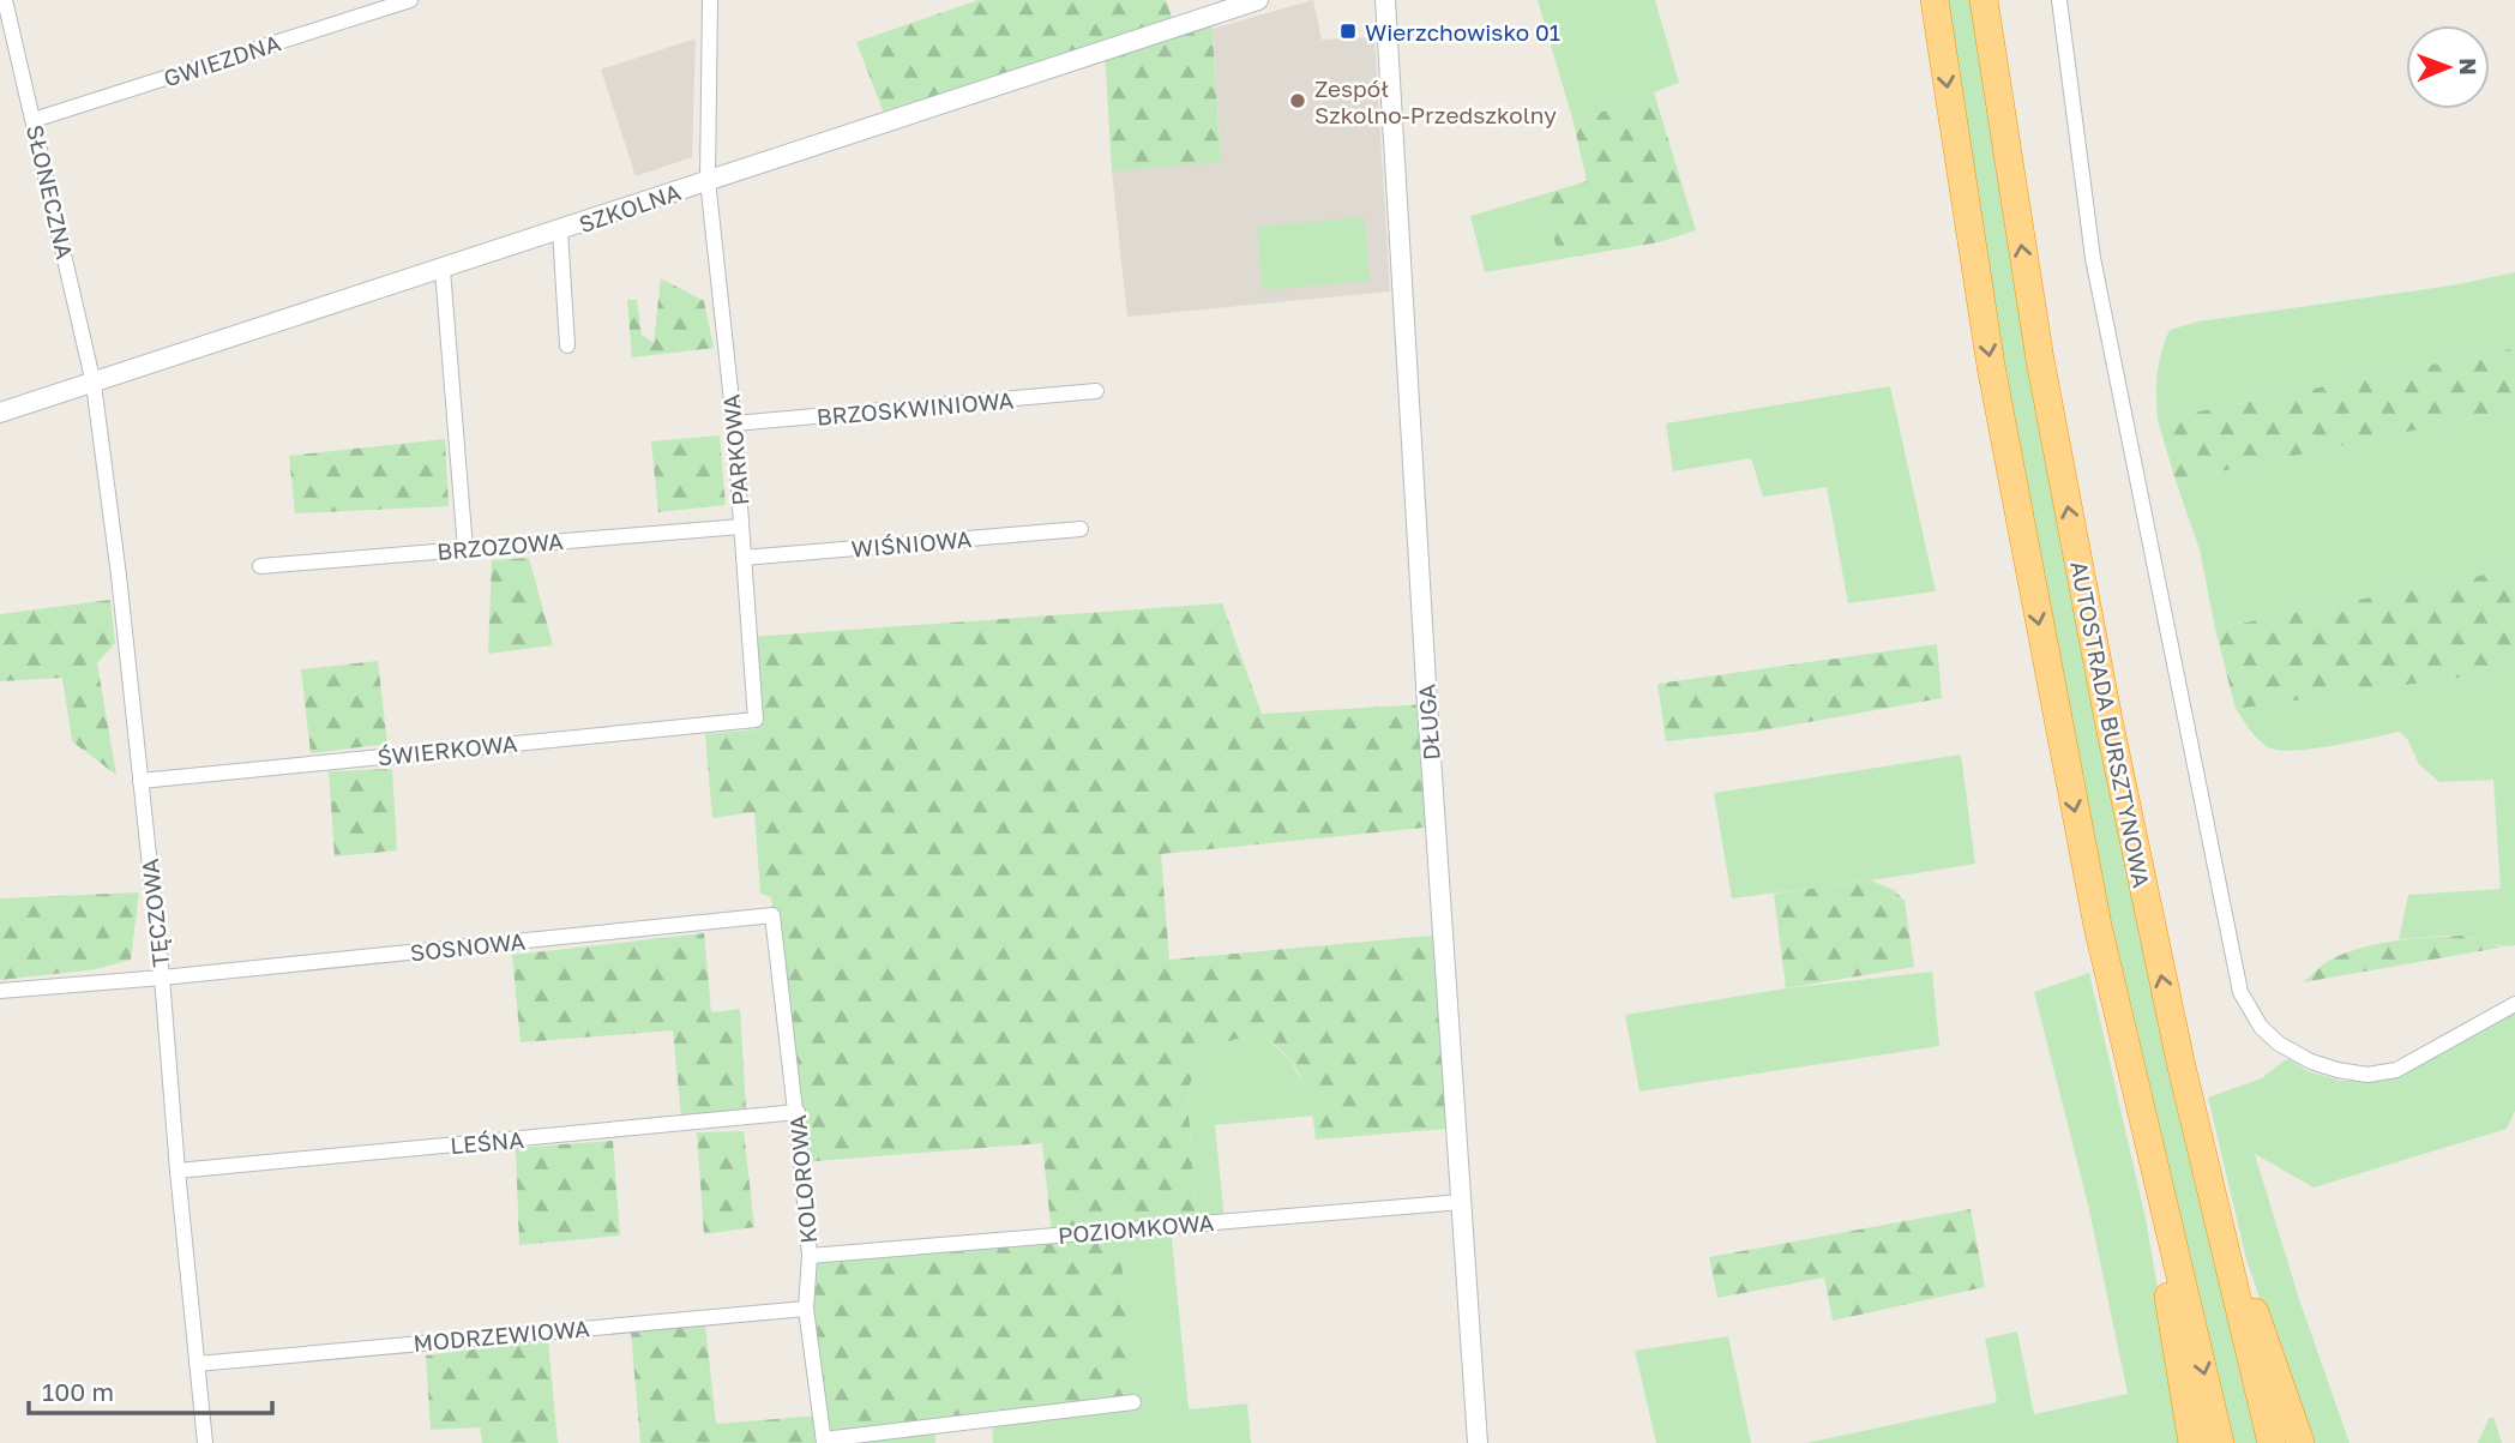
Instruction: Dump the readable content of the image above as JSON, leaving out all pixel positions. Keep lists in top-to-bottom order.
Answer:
{
  "streets": {
    "highway": ["AUTOSTRADA BURSZTYNOWA"],
    "street": [
      "GWIEZDNA",
      "SŁONECZNA",
      "SZKOLNA",
      "BRZOSKWINIOWA",
      "PARKOWA",
      "WIŚNIOWA",
      "BRZOZOWA",
      "DŁUGA",
      "ŚWIERKOWA",
      "TĘCZOWA",
      "SOSNOWA",
      "LEŚNA",
      "KOLOROWA",
      "POZIOMKOWA",
      "MODRZEWIOWA"
    ]
  },
  "crossings": [
    ["GWIEZDNA", "SŁONECZNA"],
    ["SŁONECZNA", "SZKOLNA"],
    ["SŁONECZNA", "TĘCZOWA"],
    ["SZKOLNA", "PARKOWA"],
    ["SZKOLNA", "TĘCZOWA"],
    ["BRZOSKWINIOWA", "PARKOWA"],
    ["PARKOWA", "WIŚNIOWA"],
    ["PARKOWA", "BRZOZOWA"],
    ["PARKOWA", "ŚWIERKOWA"],
    ["DŁUGA", "POZIOMKOWA"],
    ["ŚWIERKOWA", "TĘCZOWA"],
    ["TĘCZOWA", "SOSNOWA"],
    ["TĘCZOWA", "LEŚNA"],
    ["TĘCZOWA", "MODRZEWIOWA"],
    ["SOSNOWA", "KOLOROWA"],
    ["LEŚNA", "KOLOROWA"],
    ["KOLOROWA", "POZIOMKOWA"],
    ["KOLOROWA", "MODRZEWIOWA"]
  ],
  "places": {
    "transit": ["Wierzchowisko 01"],
    "other": ["Zespół Szkolno-Przedszkolny"]
  },
  "scale_bar": "100 m",
  "north": "right"
}
